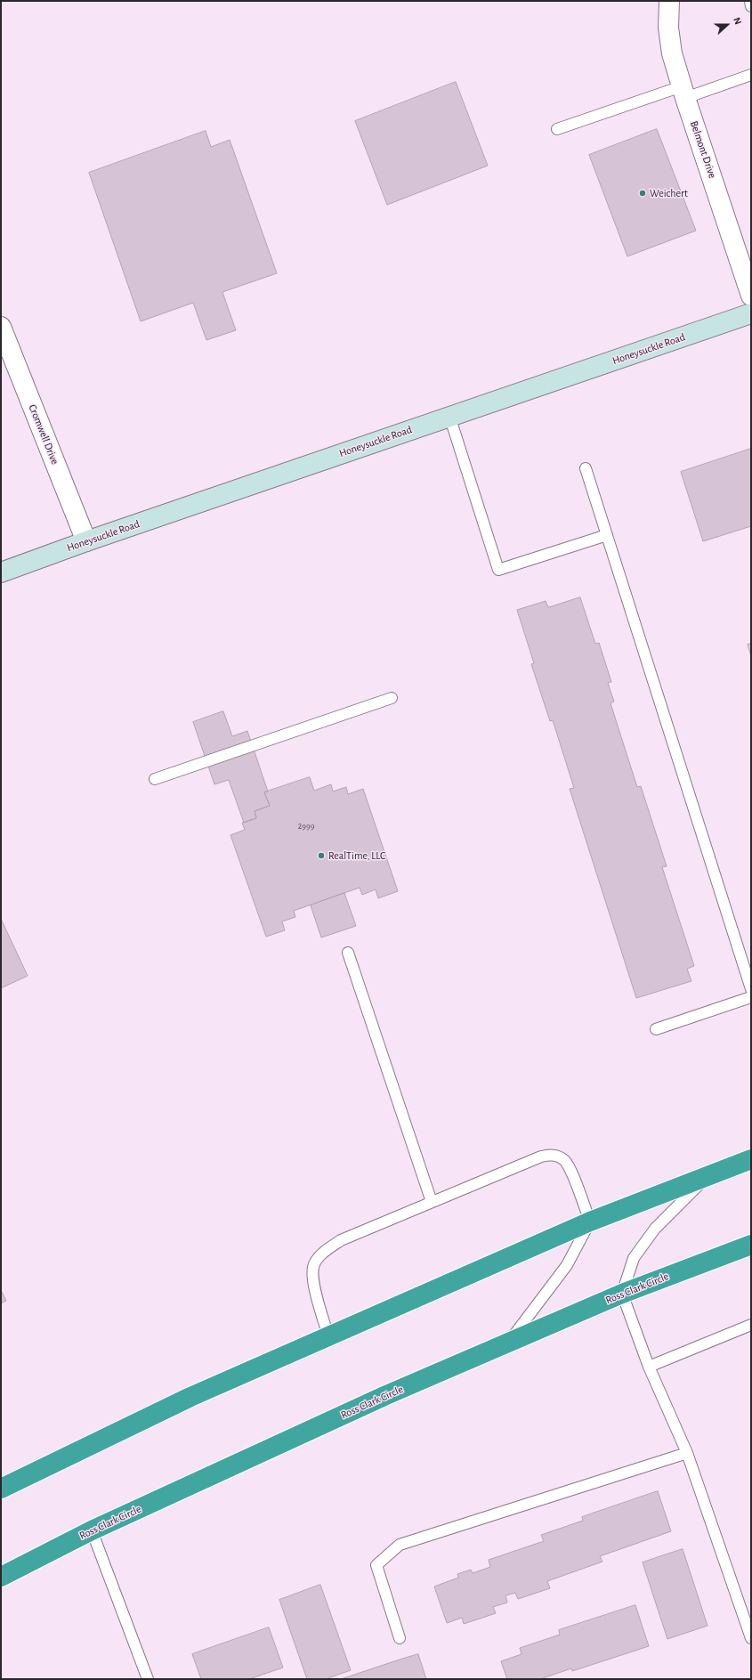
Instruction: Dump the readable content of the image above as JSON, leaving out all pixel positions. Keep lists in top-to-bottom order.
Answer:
{
  "streets": {
    "highway": ["Ross Clark Circle"],
    "main road": ["Honeysuckle Road"],
    "street": ["Belmont Drive", "Cromwell Drive"]
  },
  "crossings": [
    ["Honeysuckle Road", "Cromwell Drive"]
  ],
  "places": ["Weichert", "RealTime, LLC"],
  "house_numbers": ["2999"],
  "north": "right"
}
